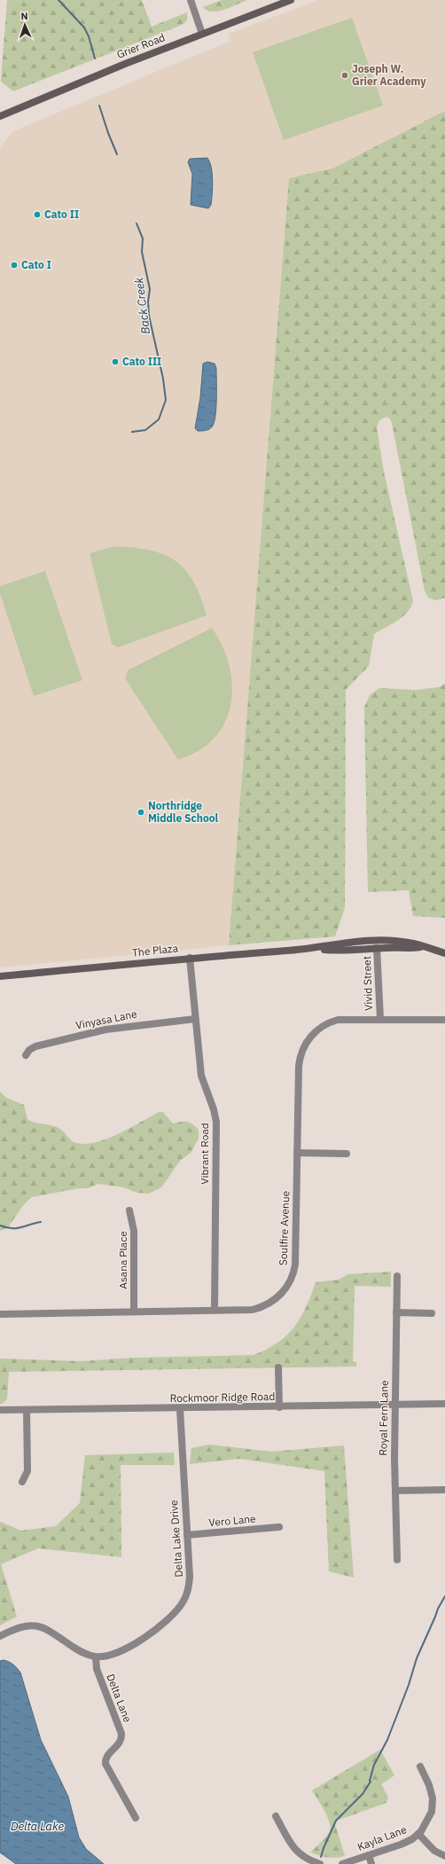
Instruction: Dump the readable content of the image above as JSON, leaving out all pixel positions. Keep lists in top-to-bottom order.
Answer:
{
  "streets": {
    "street": [
      "Grier Road",
      "The Plaza",
      "Vivid Street",
      "Vinyasa Lane",
      "Vibrant Road",
      "Soulfire Avenue",
      "Asana Place",
      "Rockmoor Ridge Road",
      "Royal Fern Lane",
      "Vero Lane",
      "Delta Lake Drive",
      "Delta Lane",
      "Kayla Lane"
    ]
  },
  "crossings": [
    ["The Plaza", "Vivid Street"],
    ["The Plaza", "Vibrant Road"],
    ["Vivid Street", "Soulfire Avenue"],
    ["Vinyasa Lane", "Vibrant Road"],
    ["Vibrant Road", "Soulfire Avenue"],
    ["Soulfire Avenue", "Asana Place"],
    ["Rockmoor Ridge Road", "Royal Fern Lane"],
    ["Rockmoor Ridge Road", "Delta Lake Drive"],
    ["Vero Lane", "Delta Lake Drive"],
    ["Delta Lake Drive", "Delta Lane"]
  ],
  "water": ["Back Creek", "Delta Lake"],
  "places": [
    "Joseph W. Grier Academy",
    "Cato II",
    "Cato I",
    "Cato III",
    "Northridge Middle School"
  ],
  "north": "top"
}
